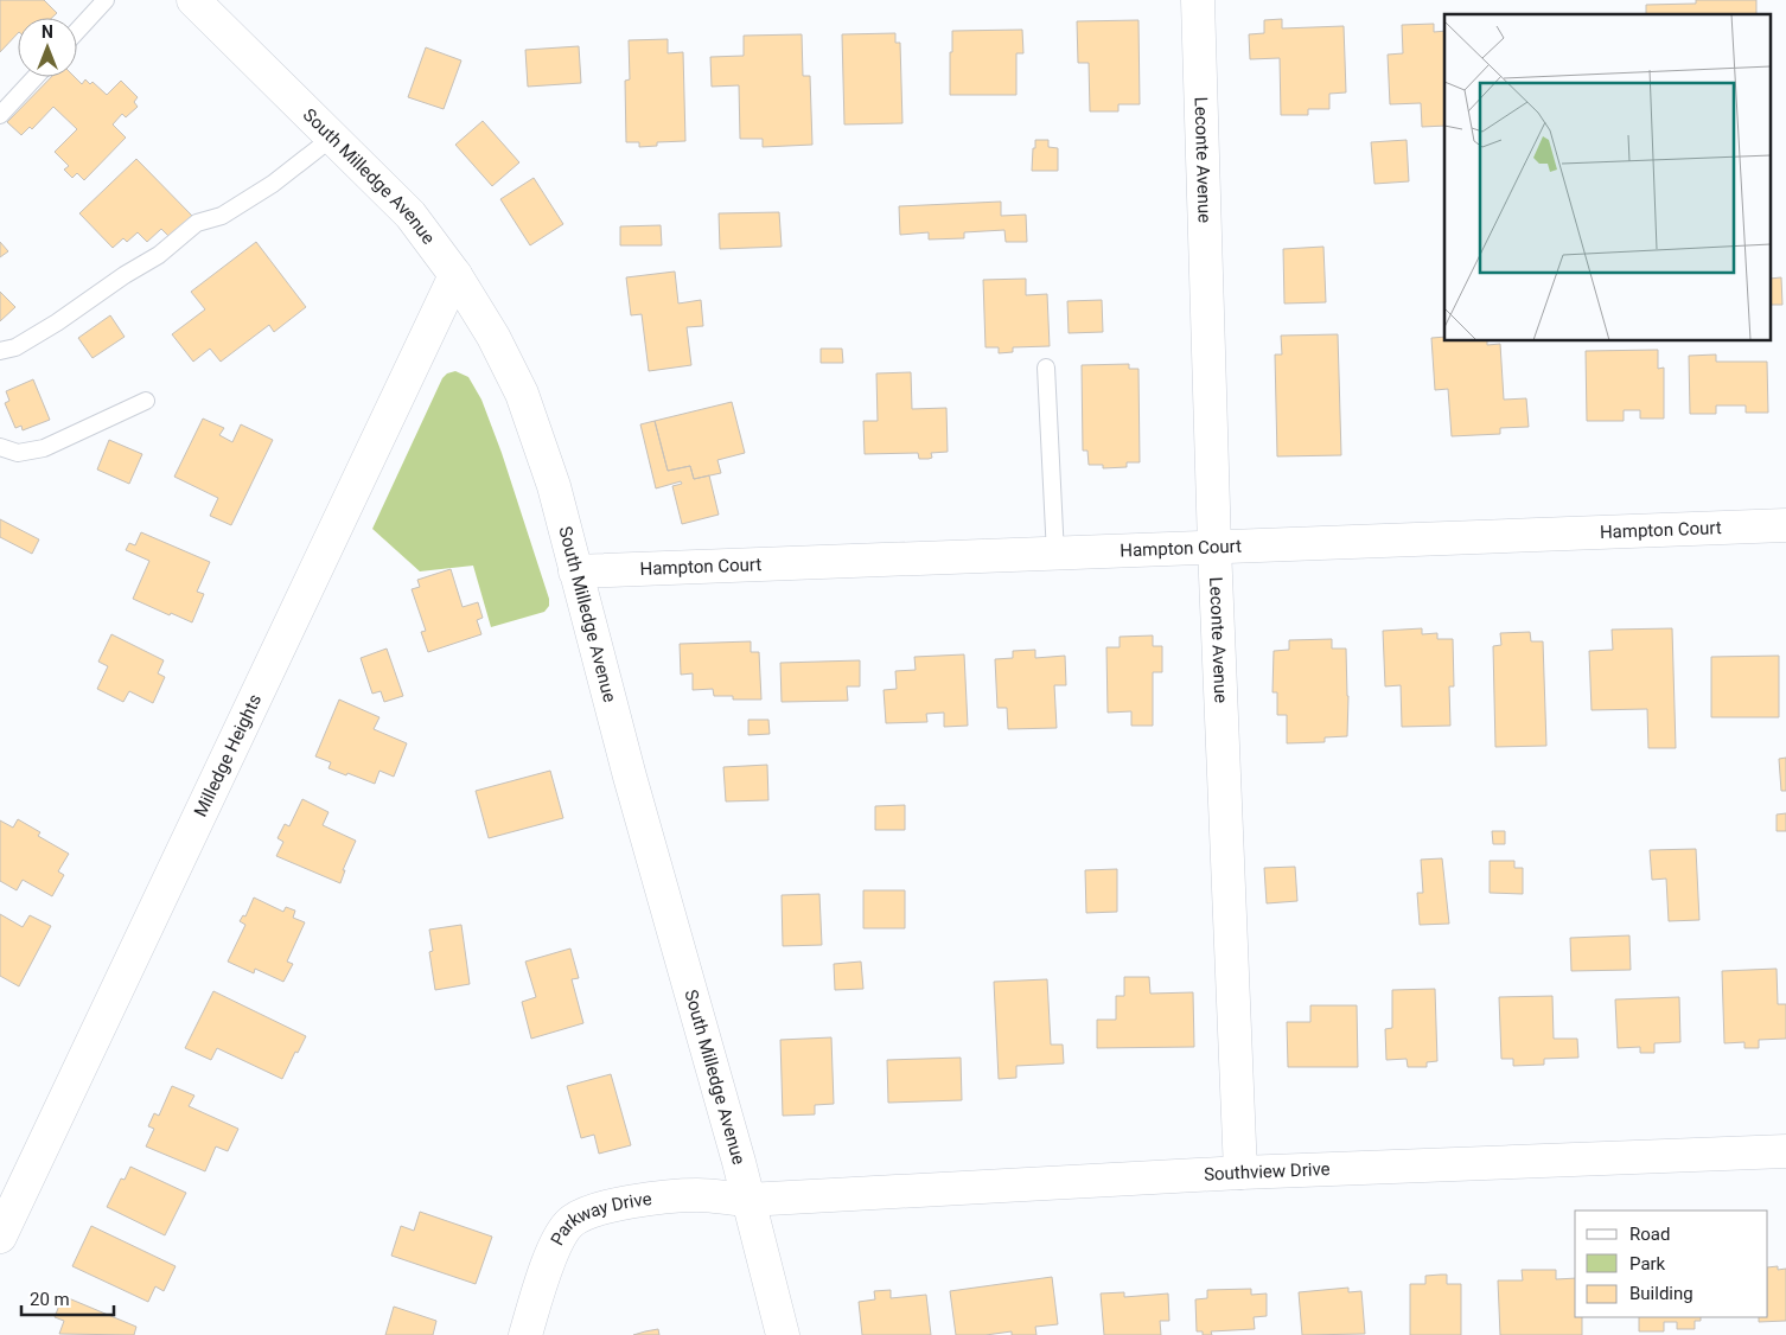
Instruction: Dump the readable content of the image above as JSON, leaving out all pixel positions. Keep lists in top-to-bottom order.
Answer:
{
  "streets": {
    "street": [
      "Leconte Avenue",
      "South Milledge Avenue",
      "Hampton Court",
      "Milledge Heights",
      "Southview Drive",
      "Parkway Drive"
    ]
  },
  "crossings": [
    ["Leconte Avenue", "Hampton Court"],
    ["Leconte Avenue", "Southview Drive"],
    ["South Milledge Avenue", "Hampton Court"],
    ["South Milledge Avenue", "Milledge Heights"],
    ["South Milledge Avenue", "Southview Drive"],
    ["South Milledge Avenue", "Parkway Drive"],
    ["Southview Drive", "Parkway Drive"]
  ],
  "legend": ["Road", "Park", "Building"],
  "scale_bar": "20 m",
  "north": "top"
}
